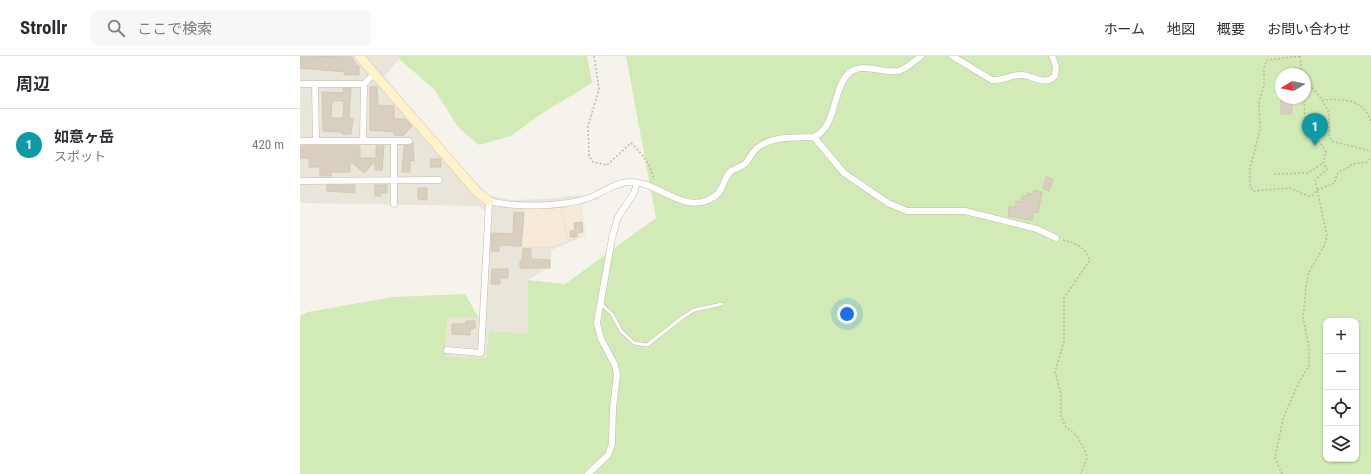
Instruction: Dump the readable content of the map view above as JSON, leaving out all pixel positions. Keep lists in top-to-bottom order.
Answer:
{
  "north": "left",
  "page": {
    "header": "Strollr",
    "search": "ここで検索",
    "nav": [
      "ホーム",
      "地図",
      "概要",
      "お問い合わせ"
    ],
    "heading": "周辺",
    "list": [
      {
        "mark": "1",
        "name": "如意ヶ岳",
        "note": "スポット",
        "value": "420 m"
      }
    ],
    "pins": "1",
    "map_buttons": ["+", "−"]
  }
}
